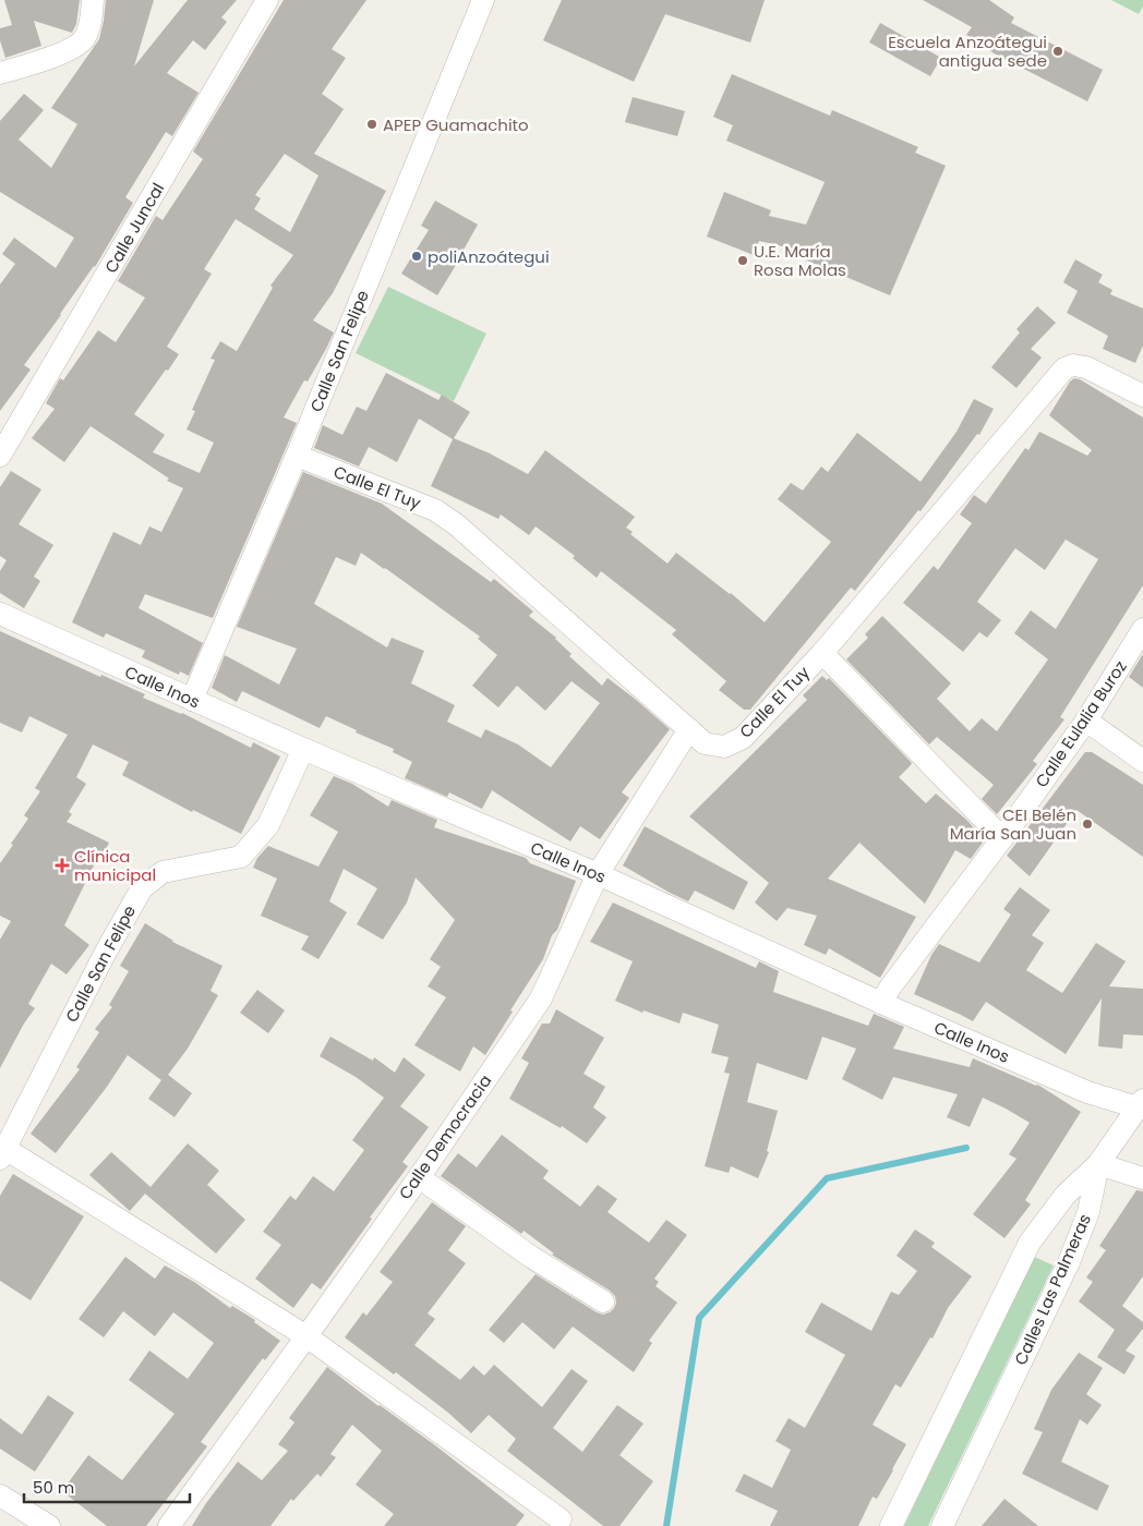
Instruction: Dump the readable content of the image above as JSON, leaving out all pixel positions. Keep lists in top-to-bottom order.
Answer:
{
  "streets": {
    "street": [
      "Calle Juncal",
      "Calle San Felipe",
      "Calle El Tuy",
      "Calle Inos",
      "Calle Eulalia Buroz",
      "Calle Democracia",
      "Calles Las Palmeras"
    ]
  },
  "crossings": [
    ["Calle San Felipe", "Calle El Tuy"],
    ["Calle San Felipe", "Calle Inos"],
    ["Calle El Tuy", "Calle Democracia"],
    ["Calle Inos", "Calle Eulalia Buroz"],
    ["Calle Inos", "Calle Democracia"]
  ],
  "places": {
    "other": [
      "Escuela Anzoátegui antigua sede",
      "APEP Guamachito",
      "poliAnzoátegui",
      "U.E. María Rosa Molas",
      "CEI Belén María San Juan"
    ],
    "health": ["Clínica municipal"]
  },
  "scale_bar": "50 m"
}
